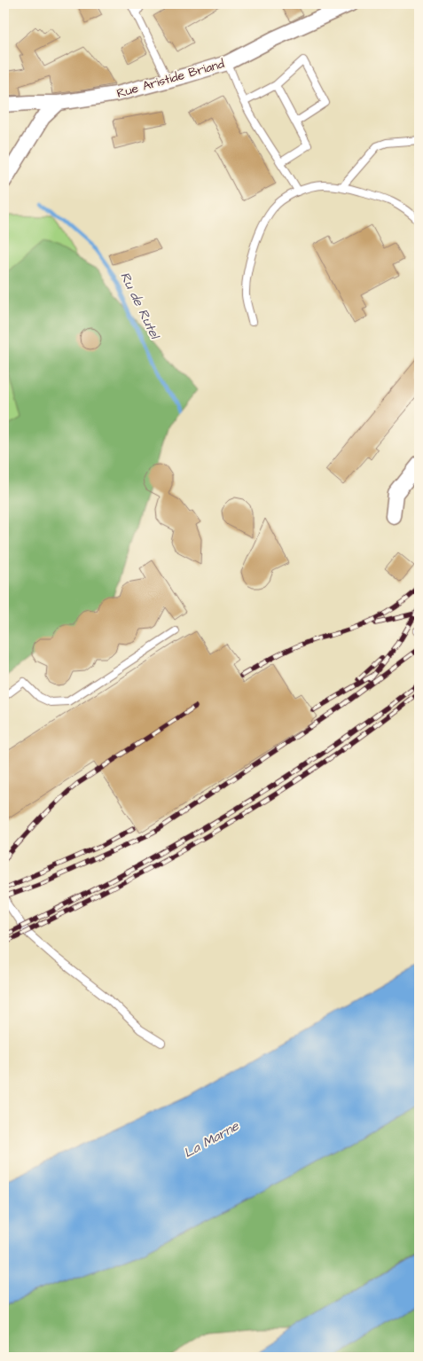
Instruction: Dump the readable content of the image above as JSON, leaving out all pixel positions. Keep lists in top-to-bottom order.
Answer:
{
  "streets": {
    "street": ["Rue Aristide Briand"]
  },
  "water": ["Ru de Rutel", "La Marne"]
}
